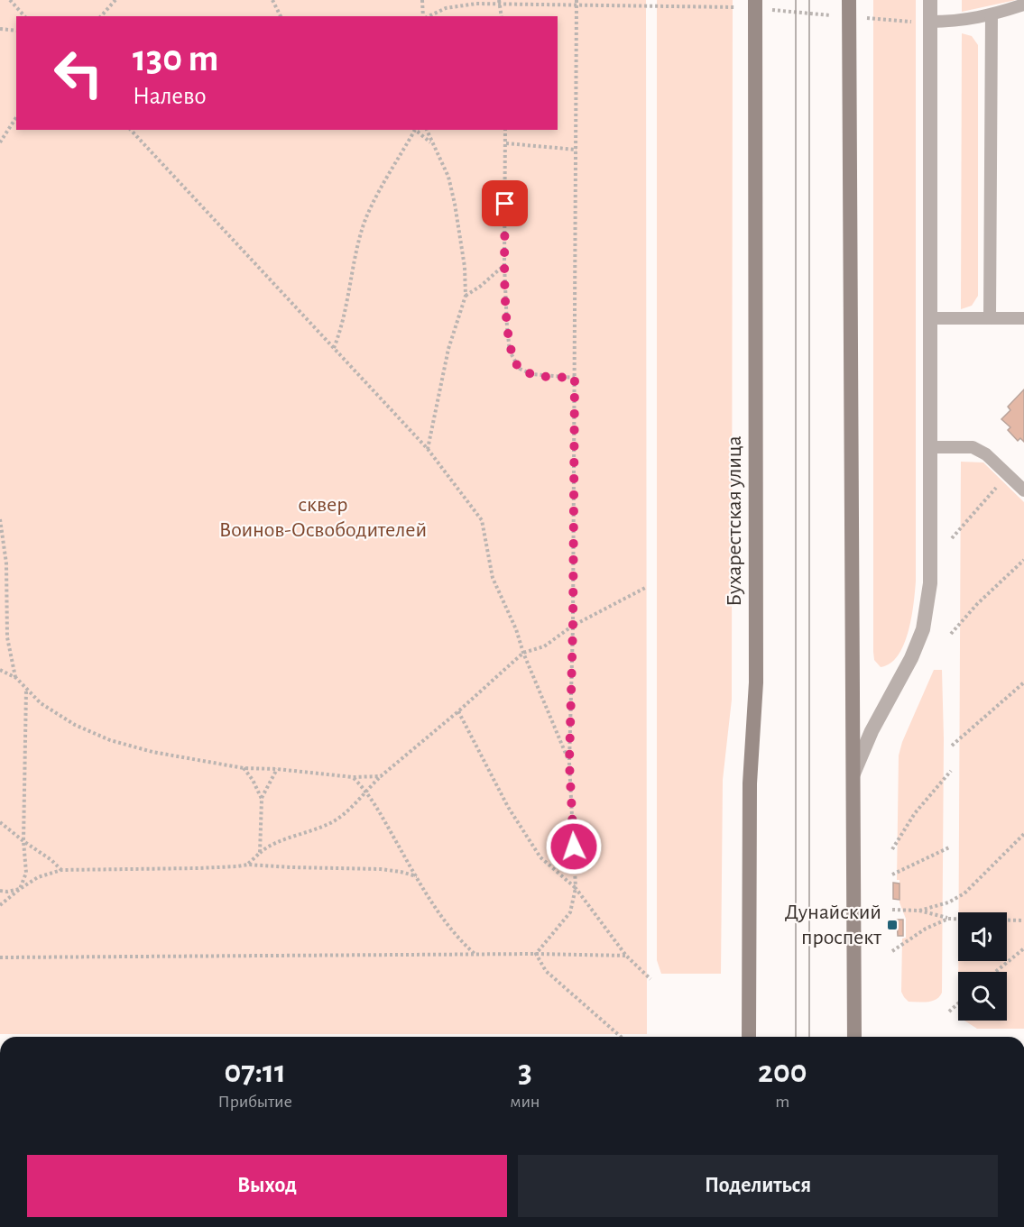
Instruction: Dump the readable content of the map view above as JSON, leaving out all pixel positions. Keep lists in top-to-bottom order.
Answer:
{
  "streets": {
    "main road": ["Бухарестская улица"]
  },
  "parks": ["сквер Воинов-Освободителей"],
  "places": {
    "transit": ["Дунайский проспект"]
  },
  "page": {
    "turn": ["130 m", "Налево"],
    "eta": [
      "07:11",
      "Прибытие",
      "3",
      "мин",
      "200",
      "m"
    ],
    "buttons": ["Выход", "Поделиться"]
  }
}
